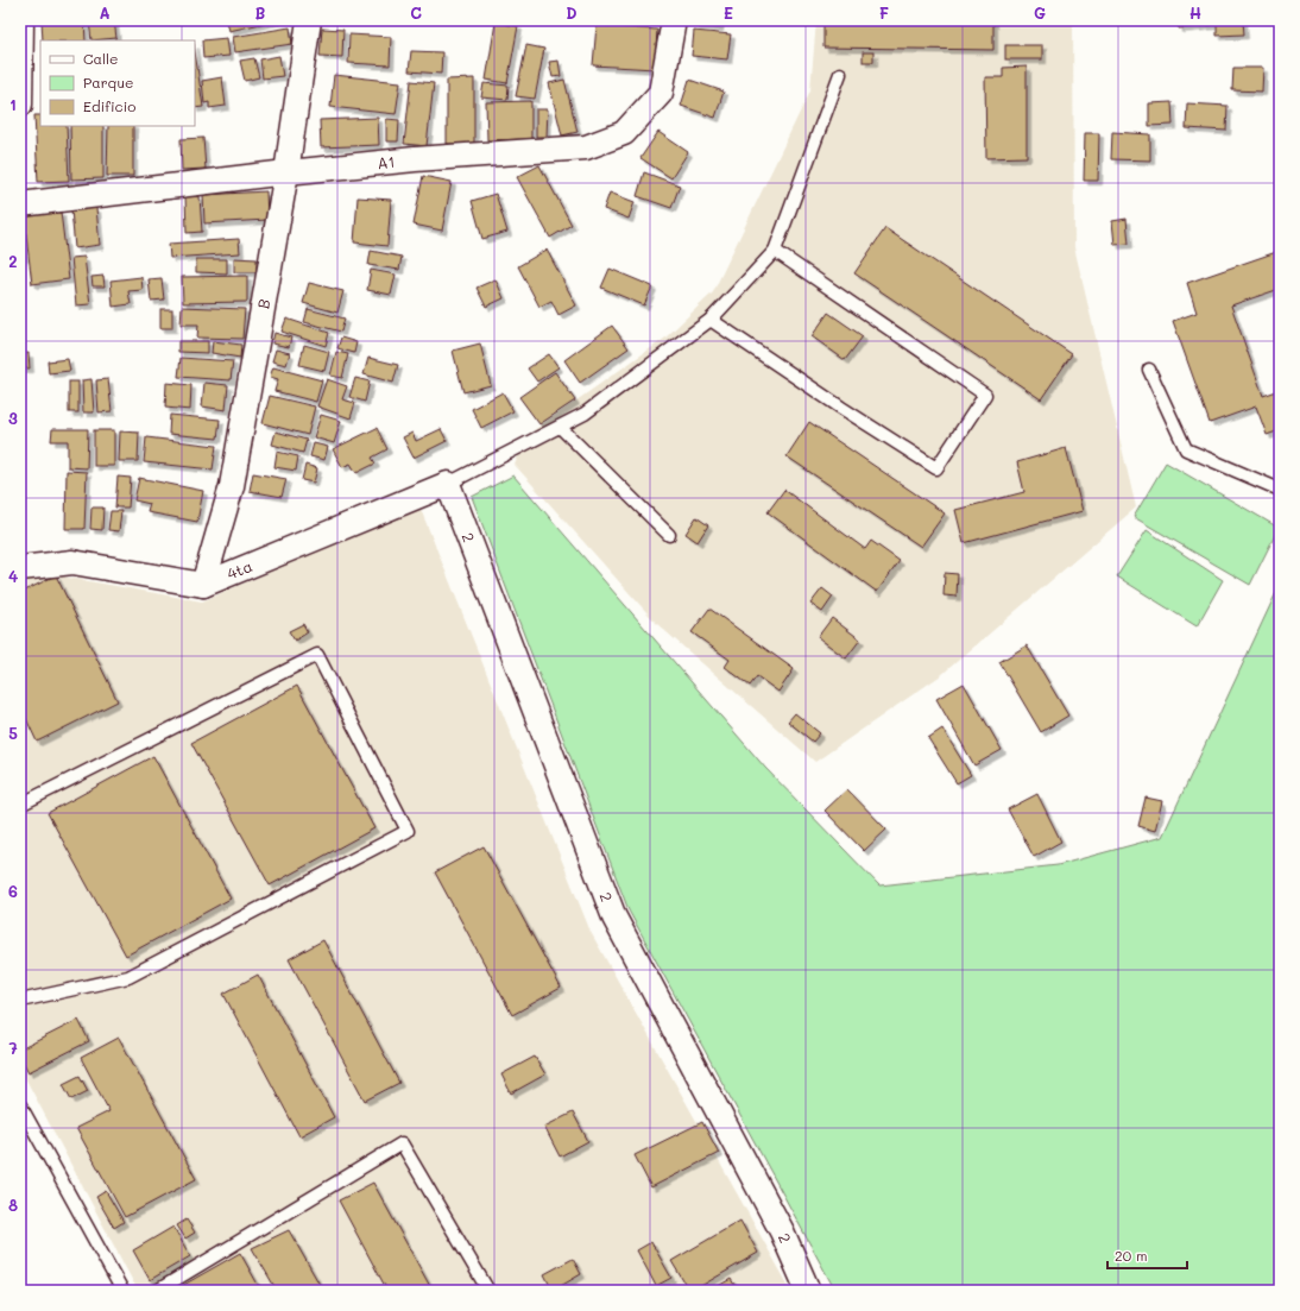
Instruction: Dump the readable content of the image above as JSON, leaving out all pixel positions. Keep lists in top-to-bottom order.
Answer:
{
  "streets": {
    "street": [
      "A1",
      "B",
      "2",
      "4ta"
    ]
  },
  "crossings": [
    ["A1", "B"],
    ["B", "4ta"],
    ["2", "4ta"]
  ],
  "legend": ["Calle", "Parque", "Edificio"],
  "scale_bar": "20 m",
  "grid": {
    "columns": [
      "A",
      "B",
      "C",
      "D",
      "E",
      "F",
      "G",
      "H"
    ],
    "rows": [
      "1",
      "2",
      "3",
      "4",
      "5",
      "6",
      "7",
      "8"
    ]
  }
}
